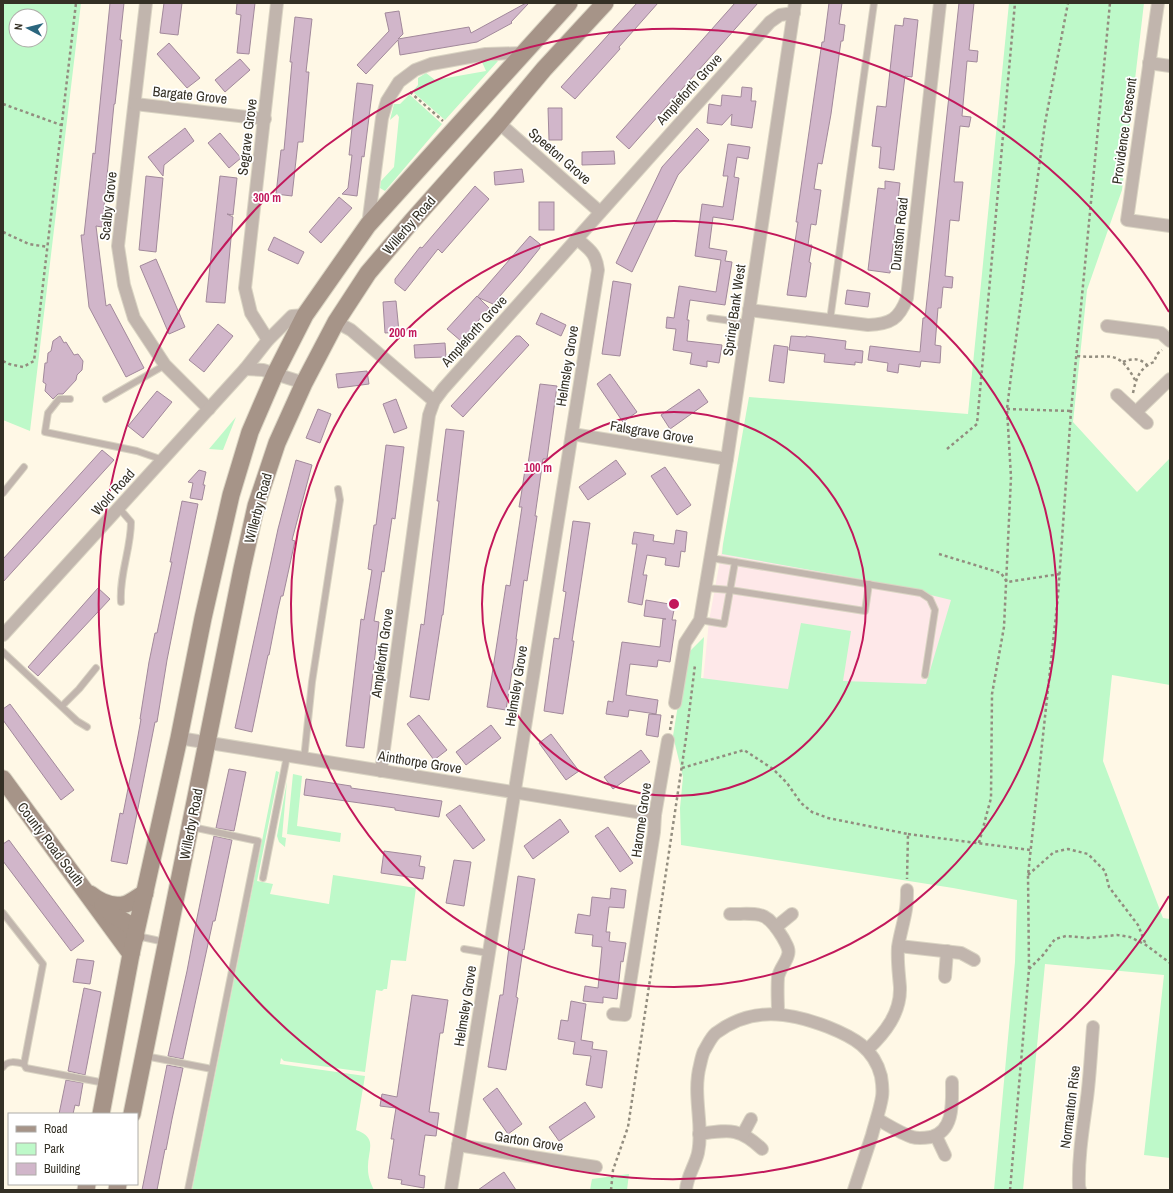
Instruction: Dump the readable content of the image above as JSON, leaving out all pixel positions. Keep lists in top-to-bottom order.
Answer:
{
  "streets": {
    "street": [
      "Ampleforth Grove",
      "Bargate Grove",
      "Providence Crescent",
      "Segrave Grove",
      "Speeton Grove",
      "Scalby Grove",
      "Willerby Road",
      "Dunston Road",
      "Spring Bank West",
      "Helmsley Grove",
      "Falsgrave Grove",
      "Wold Road",
      "Ainthorpe Grove",
      "Harome Grove",
      "County Road South",
      "Normanton Rise",
      "Garton Grove"
    ]
  },
  "crossings": [
    ["Ampleforth Grove", "Speeton Grove"],
    ["Ampleforth Grove", "Spring Bank West"],
    ["Ampleforth Grove", "Helmsley Grove"],
    ["Ampleforth Grove", "Ainthorpe Grove"],
    ["Bargate Grove", "Segrave Grove"],
    ["Bargate Grove", "Scalby Grove"],
    ["Segrave Grove", "Wold Road"],
    ["Speeton Grove", "Willerby Road"],
    ["Scalby Grove", "Wold Road"],
    ["Willerby Road", "Wold Road"],
    ["Willerby Road", "Ainthorpe Grove"],
    ["Willerby Road", "County Road South"],
    ["Dunston Road", "Spring Bank West"],
    ["Spring Bank West", "Falsgrave Grove"],
    ["Helmsley Grove", "Falsgrave Grove"],
    ["Helmsley Grove", "Ainthorpe Grove"],
    ["Helmsley Grove", "Garton Grove"],
    ["Ainthorpe Grove", "Harome Grove"]
  ],
  "legend": ["Road", "Park", "Building"],
  "north": "left",
  "rings": ["300 m", "200 m", "100 m"]
}
